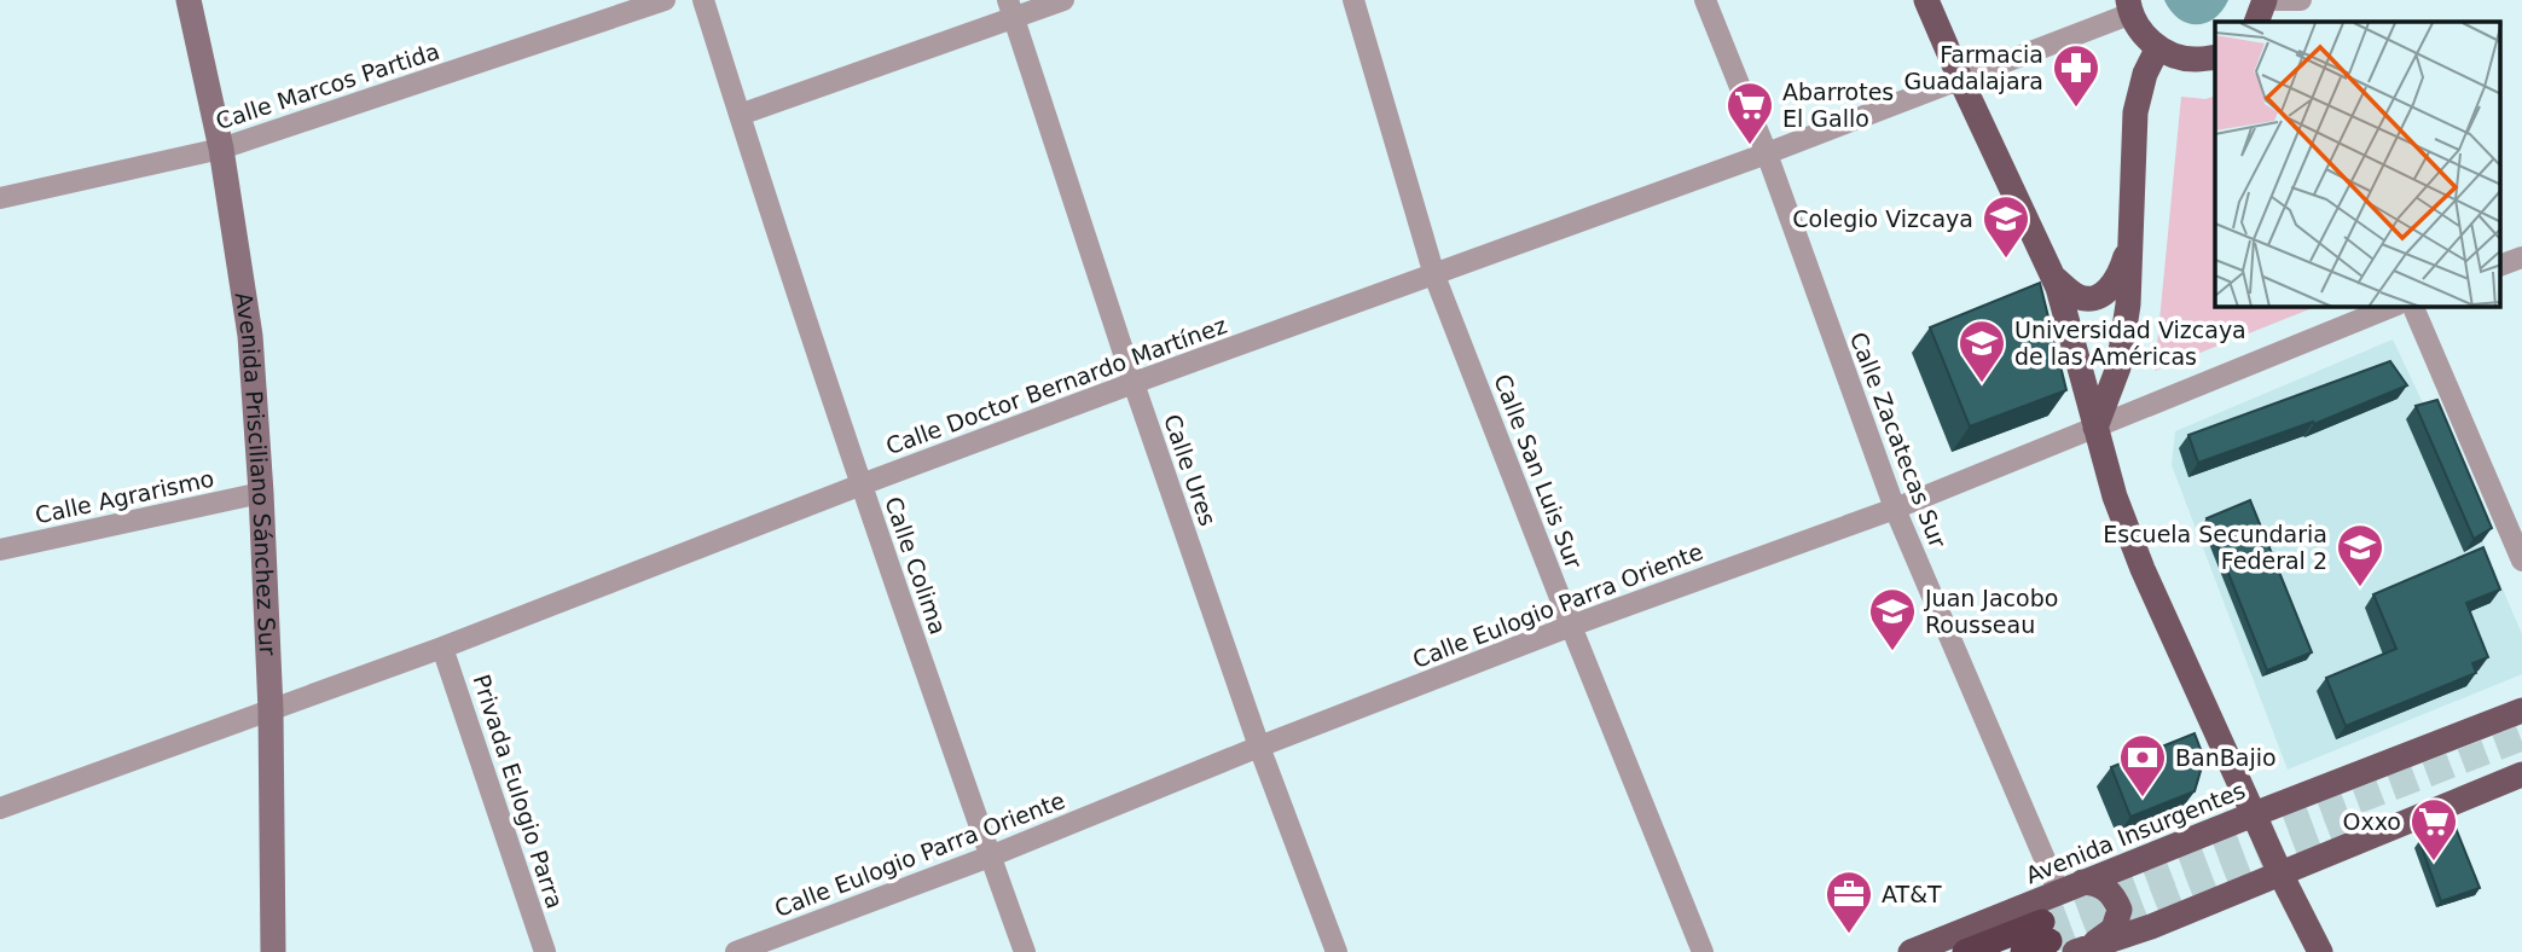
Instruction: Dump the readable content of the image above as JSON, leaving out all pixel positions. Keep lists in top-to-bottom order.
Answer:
{
  "streets": {
    "highway": ["Avenida Insurgentes"],
    "main road": ["Avenida Prisciliano Sánchez Sur"],
    "street": [
      "Calle Marcos Partida",
      "Calle Doctor Bernardo Martínez",
      "Calle Zacatecas Sur",
      "Calle Ures",
      "Calle San Luis Sur",
      "Calle Agrarismo",
      "Calle Colima",
      "Calle Eulogio Parra Oriente",
      "Privada Eulogio Parra"
    ]
  },
  "crossings": [
    ["Calle Marcos Partida", "Avenida Prisciliano Sánchez Sur"],
    ["Calle Doctor Bernardo Martínez", "Calle Zacatecas Sur"],
    ["Calle Doctor Bernardo Martínez", "Calle Ures"],
    ["Calle Doctor Bernardo Martínez", "Calle San Luis Sur"],
    ["Calle Doctor Bernardo Martínez", "Avenida Prisciliano Sánchez Sur"],
    ["Calle Doctor Bernardo Martínez", "Calle Colima"],
    ["Calle Doctor Bernardo Martínez", "Privada Eulogio Parra"],
    ["Calle Zacatecas Sur", "Calle Eulogio Parra Oriente"],
    ["Calle Zacatecas Sur", "Avenida Insurgentes"],
    ["Calle Ures", "Calle Eulogio Parra Oriente"],
    ["Calle San Luis Sur", "Calle Eulogio Parra Oriente"],
    ["Avenida Prisciliano Sánchez Sur", "Calle Agrarismo"],
    ["Calle Colima", "Calle Eulogio Parra Oriente"]
  ],
  "places": {
    "pharmacy": ["Farmacia Guadalajara"],
    "supermarket": ["Abarrotes El Gallo", "Oxxo"],
    "school or university": [
      "Colegio Vizcaya",
      "Universidad Vizcaya de las Américas",
      "Escuela Secundaria Federal 2",
      "Juan Jacobo Rousseau"
    ],
    "bank": ["BanBajio"],
    "office": ["AT&T"]
  }
}
